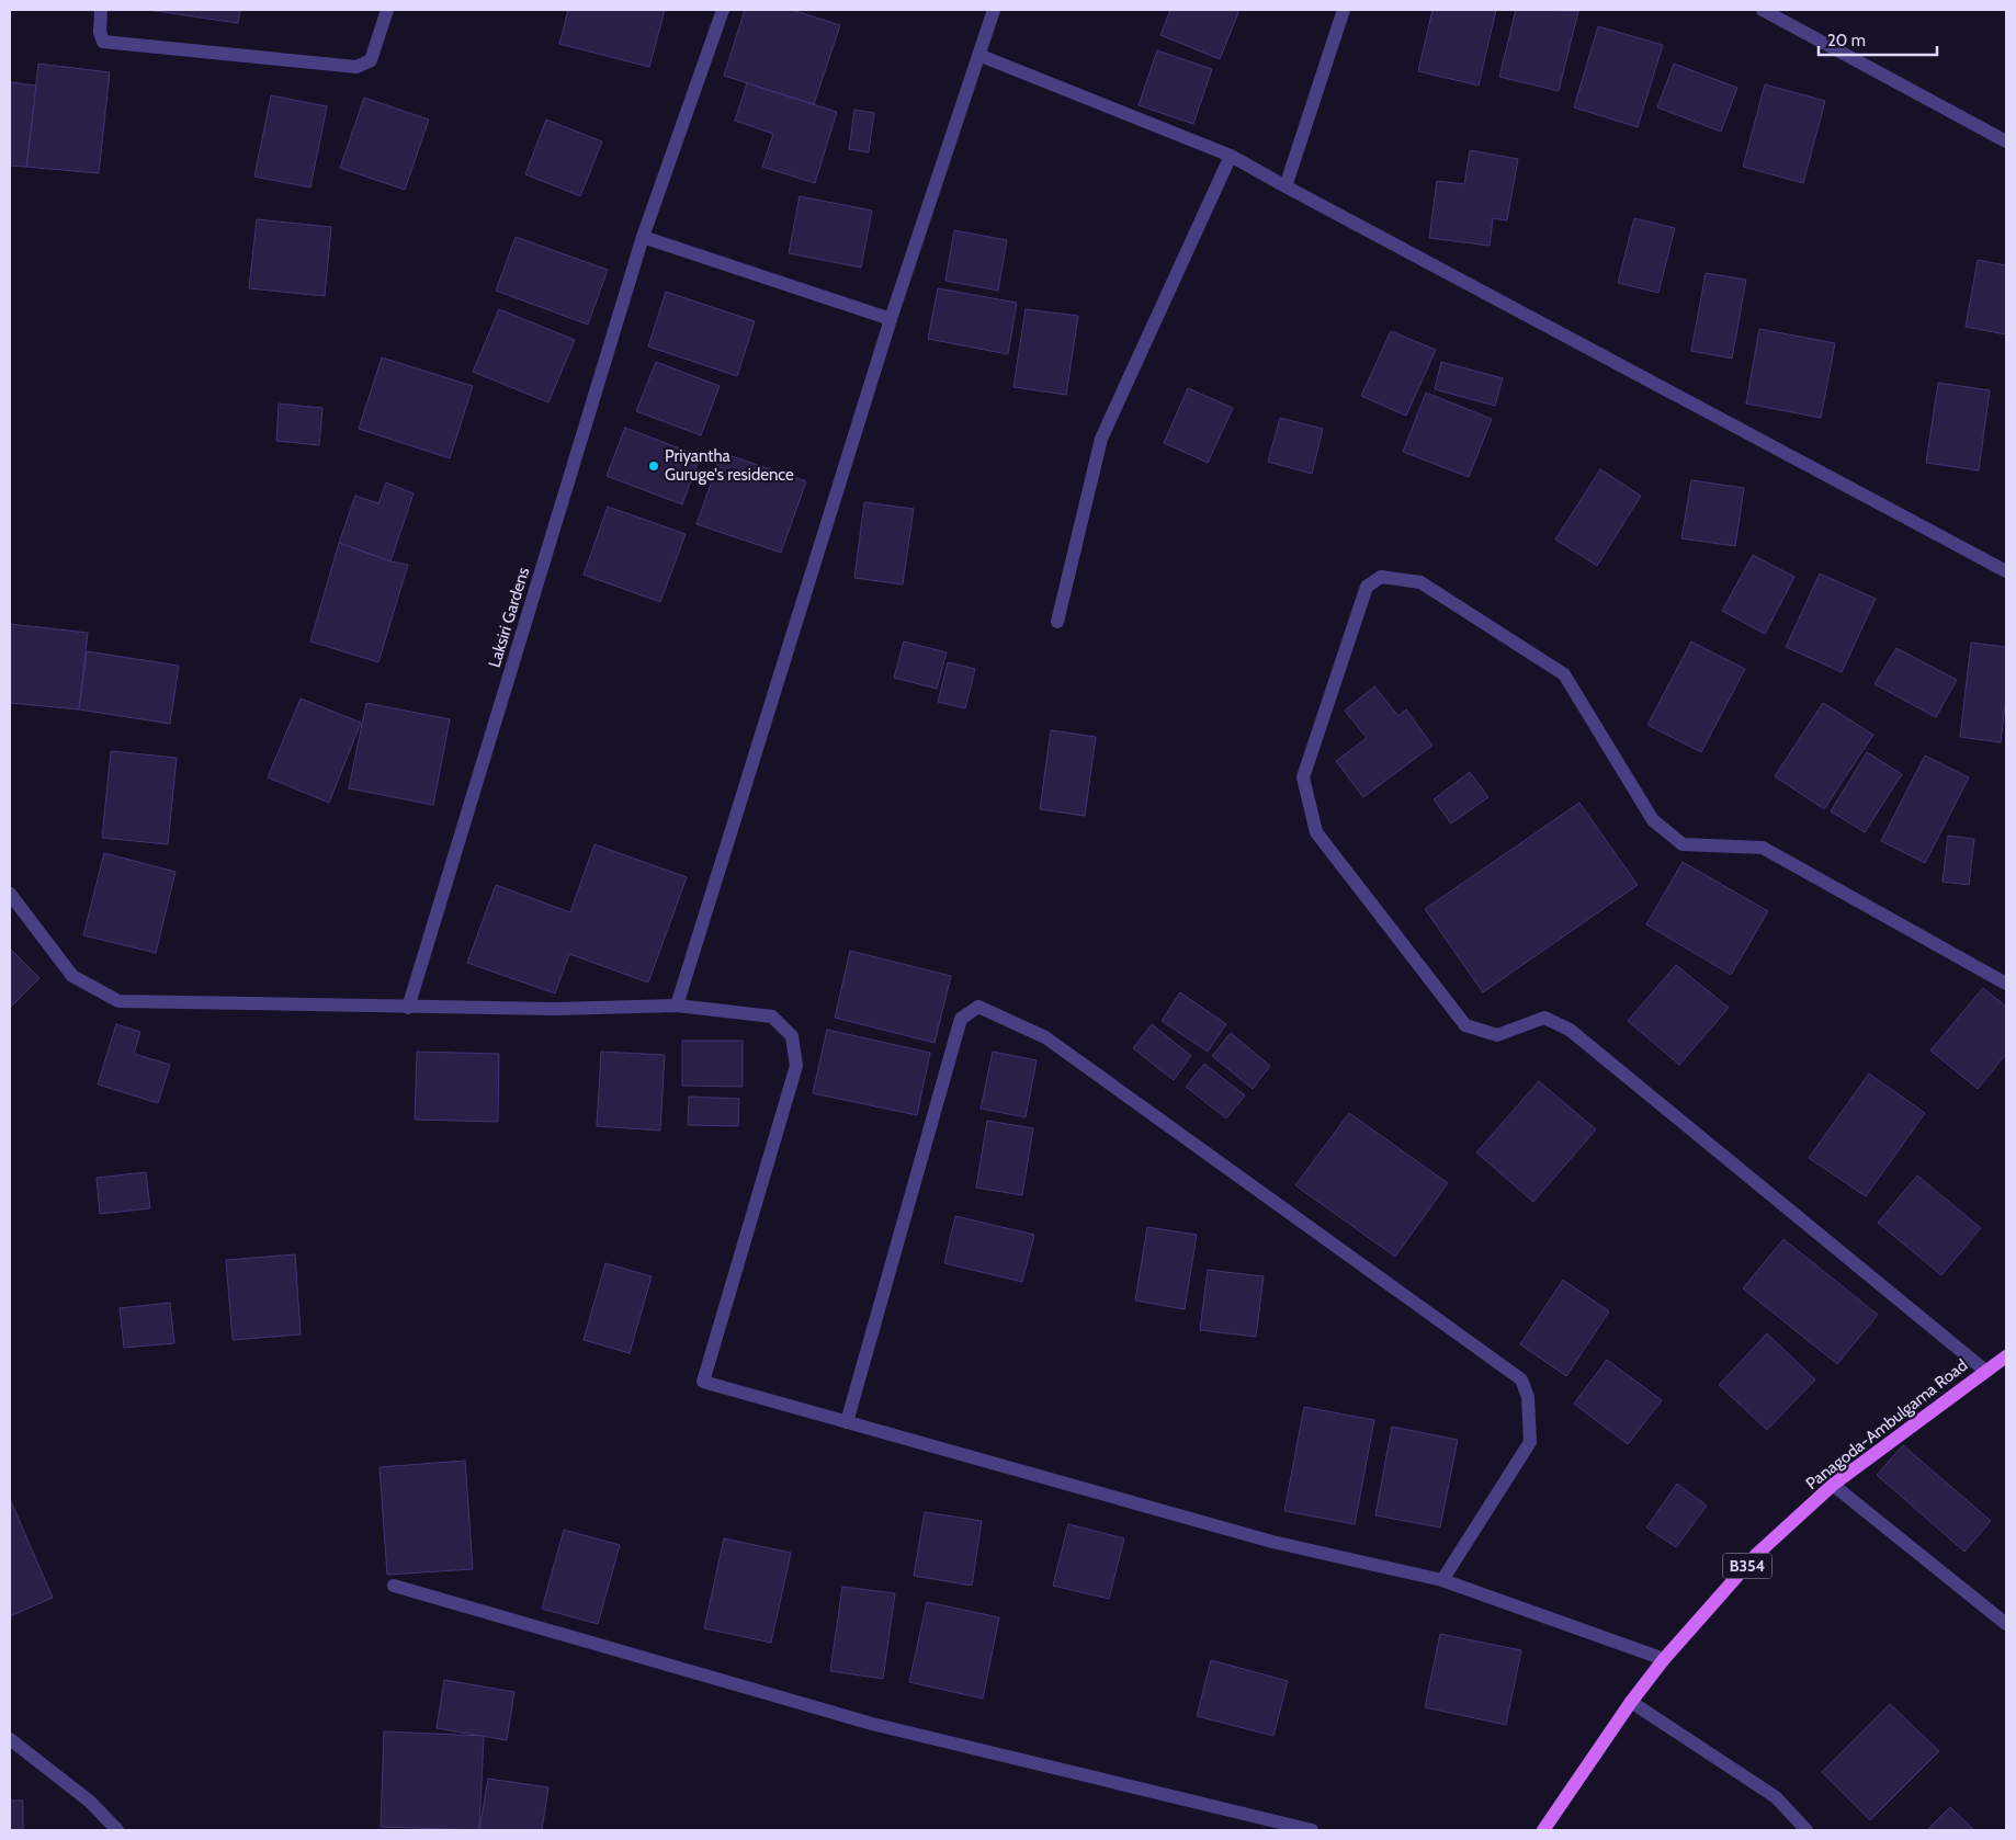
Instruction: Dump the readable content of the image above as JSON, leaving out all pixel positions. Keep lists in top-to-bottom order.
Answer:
{
  "streets": {
    "main road": ["Panagoda-Ambulgama Road", "B354"],
    "street": ["Laksiri Gardens"]
  },
  "places": ["Priyantha Guruge's residence"],
  "scale_bar": "20 m"
}
